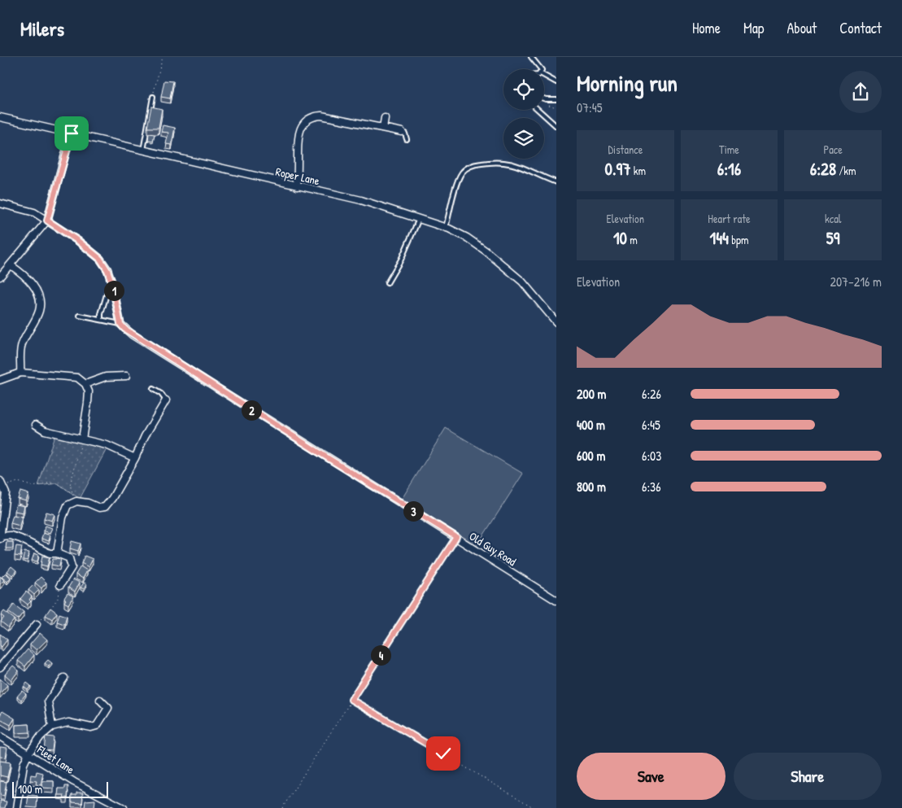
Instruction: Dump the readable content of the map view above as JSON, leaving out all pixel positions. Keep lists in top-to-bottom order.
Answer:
{
  "streets": {
    "street": ["Roper Lane", "Old Guy Road", "Fleet Lane"]
  },
  "scale_bar": "100 m",
  "page": {
    "header": "Milers",
    "nav": [
      "Home",
      "Map",
      "About",
      "Contact"
    ],
    "heading": ["Morning run", "07:45"],
    "stats": [
      ["Distance", "0.97 km"],
      ["Time", "6:16"],
      ["Pace", "6:28 /km"],
      ["Elevation", "10 m"],
      ["Heart rate", "144 bpm"],
      ["kcal", "59"]
    ],
    "chart": ["Elevation", "207–216 m"],
    "pins": [
      "1",
      "2",
      "3",
      "4"
    ],
    "list": [
      {
        "name": "200 m",
        "note": "6:26"
      },
      {
        "name": "400 m",
        "note": "6:45"
      },
      {
        "name": "600 m",
        "note": "6:03"
      },
      {
        "name": "800 m",
        "note": "6:36"
      }
    ],
    "buttons": ["Save", "Share"],
    "scale": "100 m"
  }
}
